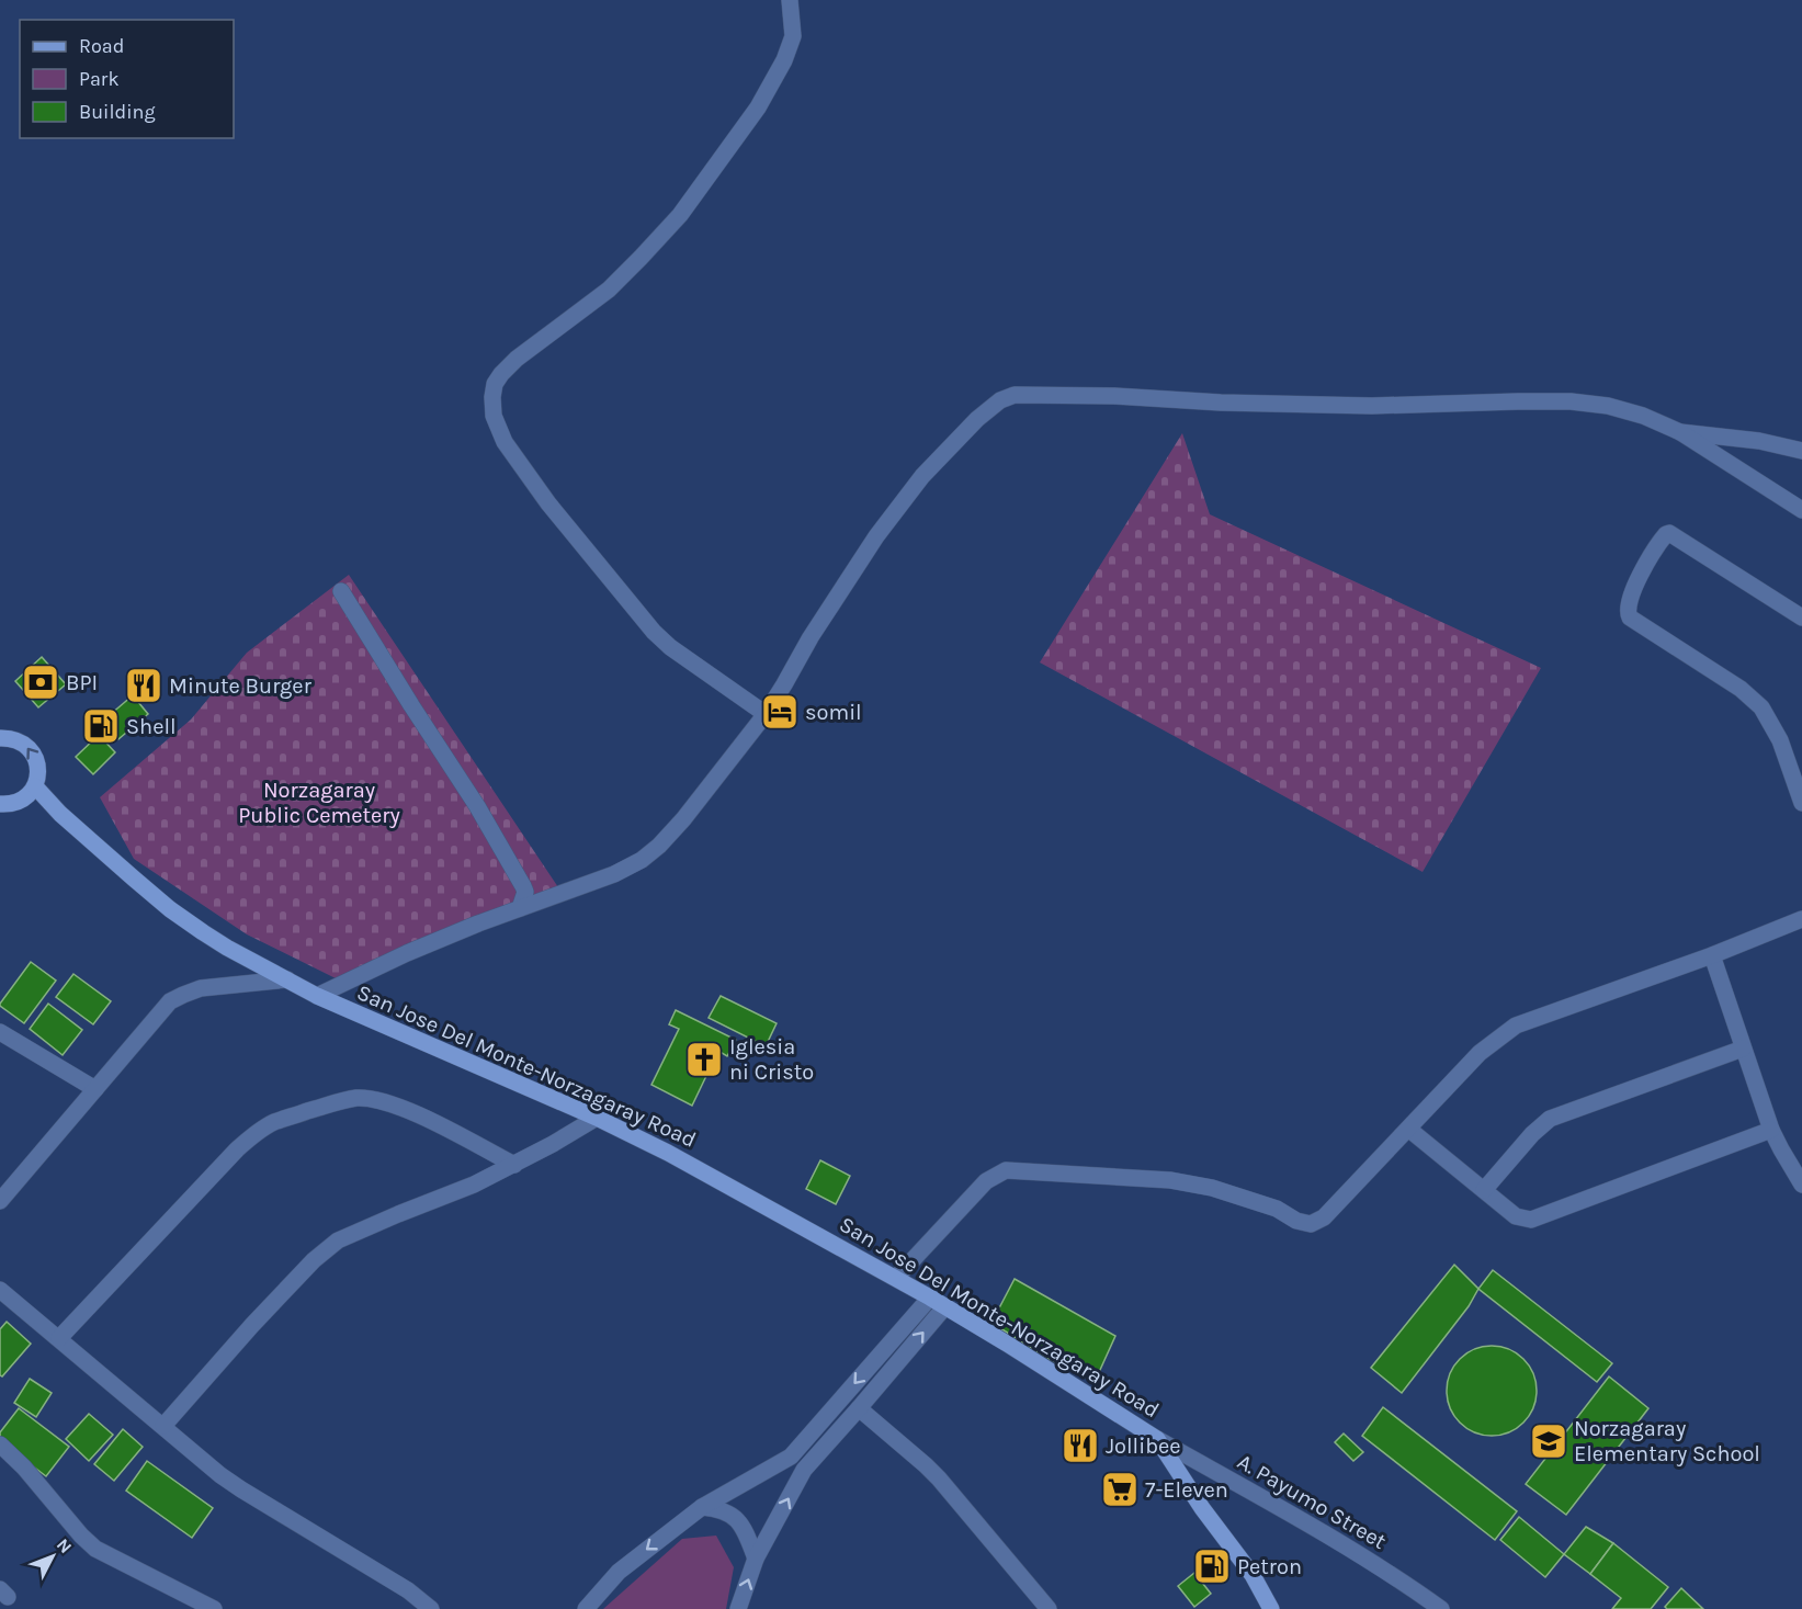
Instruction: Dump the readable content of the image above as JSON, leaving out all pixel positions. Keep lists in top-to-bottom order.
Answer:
{
  "streets": {
    "main road": ["San Jose Del Monte-Norzagaray Road"],
    "street": ["A. Payumo Street"]
  },
  "crossings": [
    ["San Jose Del Monte-Norzagaray Road", "A. Payumo Street"]
  ],
  "parks": ["Norzagaray Public Cemetery"],
  "places": {
    "bank": ["BPI"],
    "restaurant": ["Minute Burger", "Jollibee"],
    "hotel": ["somil"],
    "fuel station": ["Shell", "Petron"],
    "church": ["Iglesia ni Cristo"],
    "school or university": ["Norzagaray Elementary School"],
    "supermarket": ["7-Eleven"]
  },
  "legend": ["Road", "Park", "Building"],
  "north": "top right"
}
